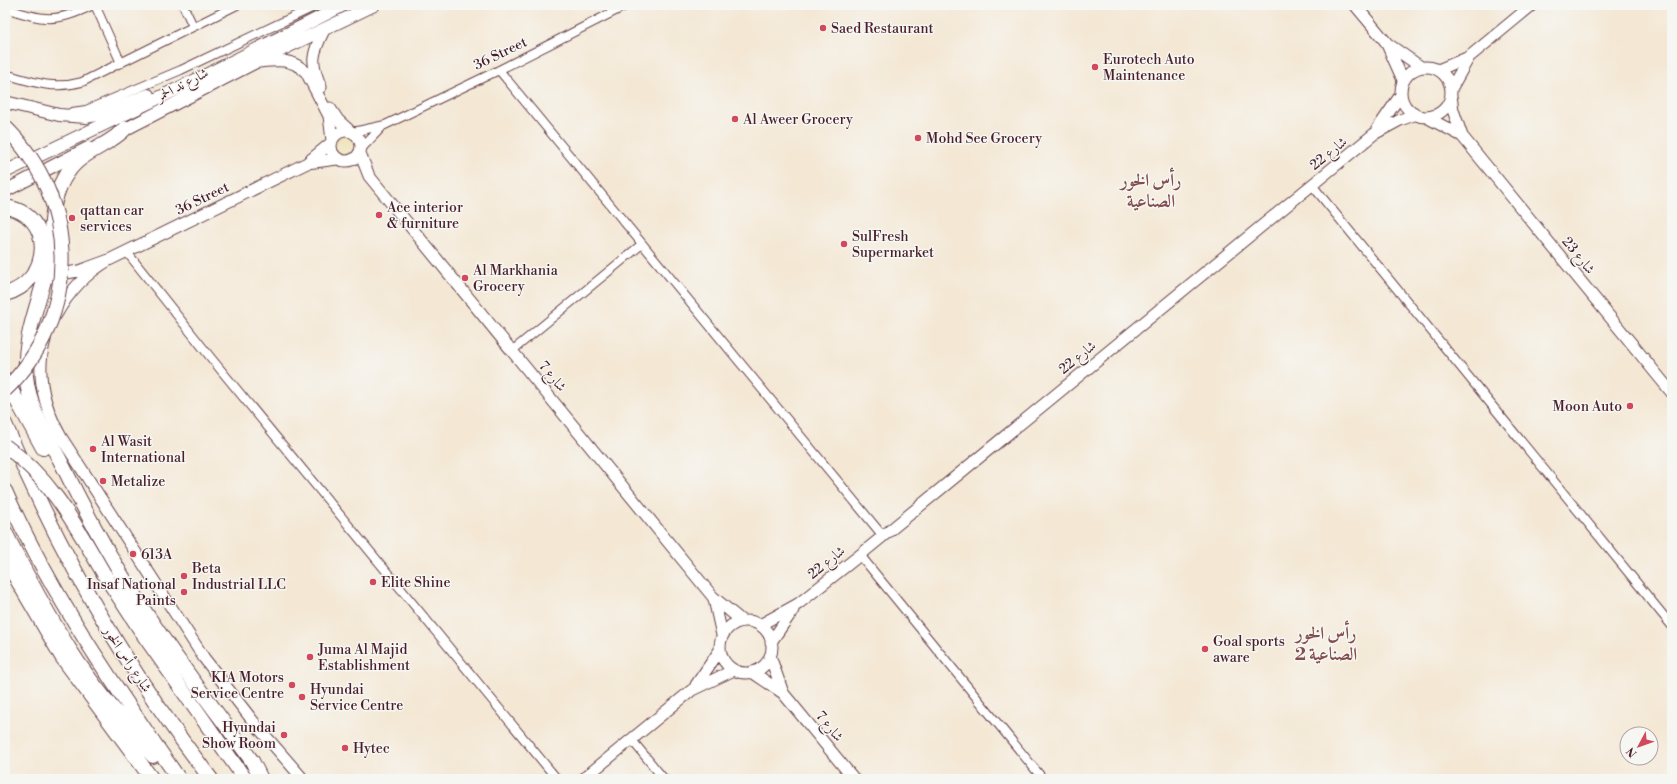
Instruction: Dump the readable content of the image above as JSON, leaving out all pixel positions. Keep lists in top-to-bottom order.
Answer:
{
  "streets": {
    "highway": ["شارع رأس الخور"],
    "main road": ["شارع ند الحمر"],
    "street": [
      "36 Street",
      "شارع 22",
      "شارع 23",
      "شارع 7"
    ]
  },
  "crossings": [
    ["36 Street", "شارع 7"],
    ["شارع 22", "شارع 23"],
    ["شارع 22", "شارع 7"]
  ],
  "districts": ["رأس الخور الصناعية", "رأس الخور الصناعية 2"],
  "places": [
    "Saed Restaurant",
    "Eurotech Auto Maintenance",
    "Al Aweer Grocery",
    "Mohd See Grocery",
    "Ace interior & furniture",
    "qattan car services",
    "SulFresh Supermarket",
    "Al Markhania Grocery",
    "Moon Auto",
    "Al Wasit International",
    "Metalize",
    "613A",
    "Beta Industrial LLC",
    "Elite Shine",
    "Insaf National Paints",
    "Goal sports aware",
    "Juma Al Majid Establishment",
    "KIA Motors Service Centre",
    "Hyundai Service Centre",
    "Hyundai Show Room",
    "Hytec"
  ],
  "north": "bottom left"
}
